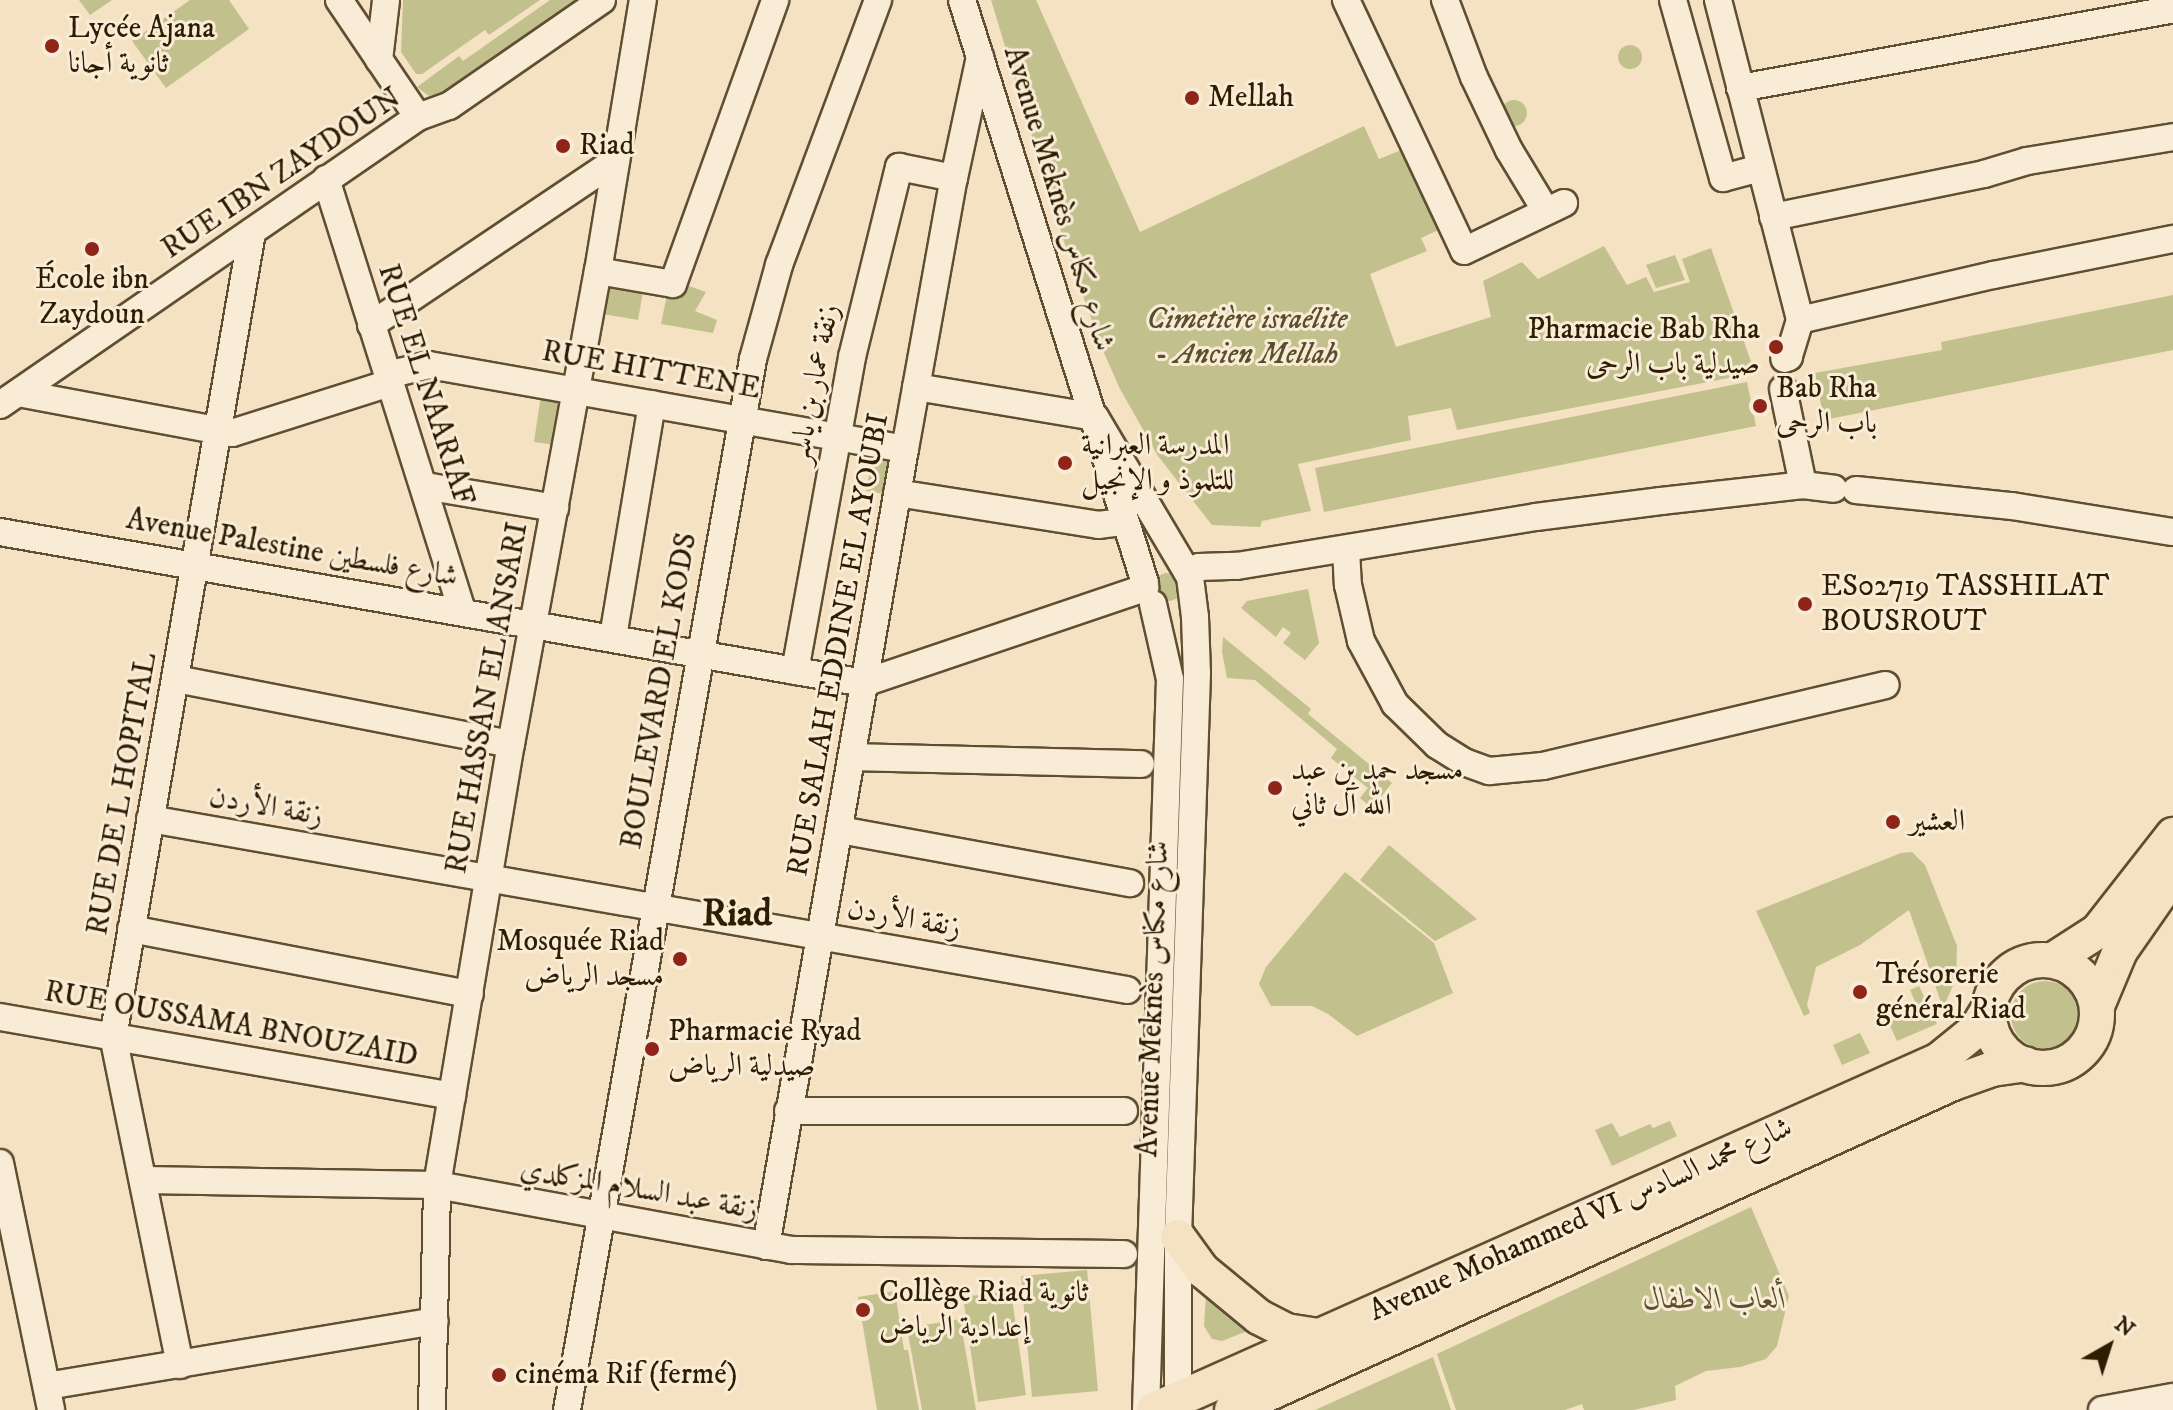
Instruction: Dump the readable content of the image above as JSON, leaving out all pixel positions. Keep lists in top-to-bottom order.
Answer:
{
  "streets": {
    "main road": ["Avenue Mohammed VI شارع محمد السادس"],
    "street": [
      "RUE IBN ZAYDOUN",
      "Avenue Meknès شارع مكناس",
      "RUE HITTENE",
      "زنقة عمار بن ياسر",
      "RUE EL NAARIAF",
      "Avenue Palestine شارع فلسطين",
      "RUE SALAH EDDINE EL AYOUBI",
      "BOULEVARD EL KODS",
      "RUE HASSAN EL ANSARI",
      "RUE DE L HOPITAL",
      "زنقة الأردن",
      "RUE OUSSAMA BNOUZAID",
      "زنقة عبد السلام المزكلدي"
    ]
  },
  "crossings": [
    ["RUE IBN ZAYDOUN", "RUE EL NAARIAF"],
    ["RUE IBN ZAYDOUN", "RUE DE L HOPITAL"],
    ["Avenue Meknès شارع مكناس", "Avenue Palestine شارع فلسطين"],
    ["Avenue Meknès شارع مكناس", "RUE SALAH EDDINE EL AYOUBI"],
    ["Avenue Meknès شارع مكناس", "Avenue Mohammed VI شارع محمد السادس"],
    ["RUE HITTENE", "زنقة عمار بن ياسر"],
    ["RUE HITTENE", "RUE EL NAARIAF"],
    ["RUE HITTENE", "RUE SALAH EDDINE EL AYOUBI"],
    ["RUE HITTENE", "BOULEVARD EL KODS"],
    ["RUE HITTENE", "RUE HASSAN EL ANSARI"],
    ["RUE HITTENE", "RUE DE L HOPITAL"],
    ["زنقة عمار بن ياسر", "Avenue Palestine شارع فلسطين"],
    ["زنقة عمار بن ياسر", "RUE SALAH EDDINE EL AYOUBI"],
    ["RUE EL NAARIAF", "Avenue Palestine شارع فلسطين"],
    ["Avenue Palestine شارع فلسطين", "RUE SALAH EDDINE EL AYOUBI"],
    ["Avenue Palestine شارع فلسطين", "BOULEVARD EL KODS"],
    ["Avenue Palestine شارع فلسطين", "RUE HASSAN EL ANSARI"],
    ["Avenue Palestine شارع فلسطين", "RUE DE L HOPITAL"],
    ["RUE SALAH EDDINE EL AYOUBI", "زنقة الأردن"],
    ["RUE SALAH EDDINE EL AYOUBI", "زنقة عبد السلام المزكلدي"],
    ["BOULEVARD EL KODS", "زنقة الأردن"],
    ["BOULEVARD EL KODS", "زنقة عبد السلام المزكلدي"],
    ["RUE HASSAN EL ANSARI", "زنقة الأردن"],
    ["RUE HASSAN EL ANSARI", "RUE OUSSAMA BNOUZAID"],
    ["RUE HASSAN EL ANSARI", "زنقة عبد السلام المزكلدي"],
    ["RUE DE L HOPITAL", "زنقة الأردن"],
    ["RUE DE L HOPITAL", "RUE OUSSAMA BNOUZAID"],
    ["RUE DE L HOPITAL", "زنقة عبد السلام المزكلدي"]
  ],
  "districts": ["Riad"],
  "parks": ["Cimetière israélite - Ancien Mellah", "ألعاب الاطفال"],
  "places": [
    "Lycée Ajana ثانوية أجانا",
    "Mellah",
    "Riad",
    "École ibn Zaydoun",
    "Pharmacie Bab Rha صيدلية باب الرحى",
    "Bab Rha باب الرحى",
    "المدرسة العبرانية للتلموذ و الإنجيل",
    "ES02719 TASSHILAT BOUSROUT",
    "مسجد حمد بن عبد الله آل ثاني",
    "العشير",
    "Mosquée Riad مسجد الرياض",
    "Trésorerie général Riad",
    "Pharmacie Ryad صيدلية الرياض",
    "Collège Riad ثانوية إعدادية الرياض",
    "cinéma Rif (fermé)"
  ],
  "north": "top right"
}
